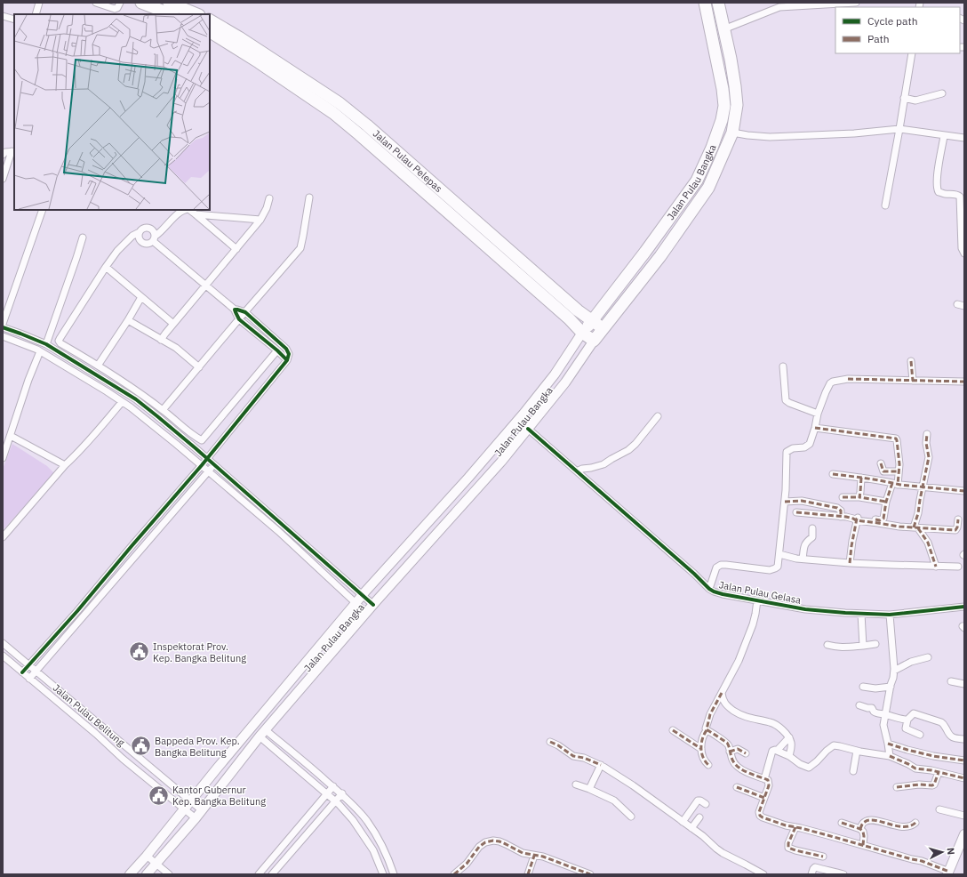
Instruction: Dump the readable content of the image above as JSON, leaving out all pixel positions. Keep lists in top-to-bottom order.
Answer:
{
  "streets": {
    "highway": ["Jalan Pulau Pelepas", "Jalan Pulau Bangka"],
    "street": ["Jalan Pulau Gelasa", "Jalan Pulau Belitung"]
  },
  "crossings": [
    ["Jalan Pulau Pelepas", "Jalan Pulau Bangka"],
    ["Jalan Pulau Bangka", "Jalan Pulau Gelasa"],
    ["Jalan Pulau Bangka", "Jalan Pulau Belitung"]
  ],
  "places": {
    "public building": ["Inspektorat Prov. Kep. Bangka Belitung", "Bappeda Prov. Kep. Bangka Belitung", "Kantor Gubernur Kep. Bangka Belitung"]
  },
  "legend": ["Cycle path", "Path"],
  "north": "right"
}
